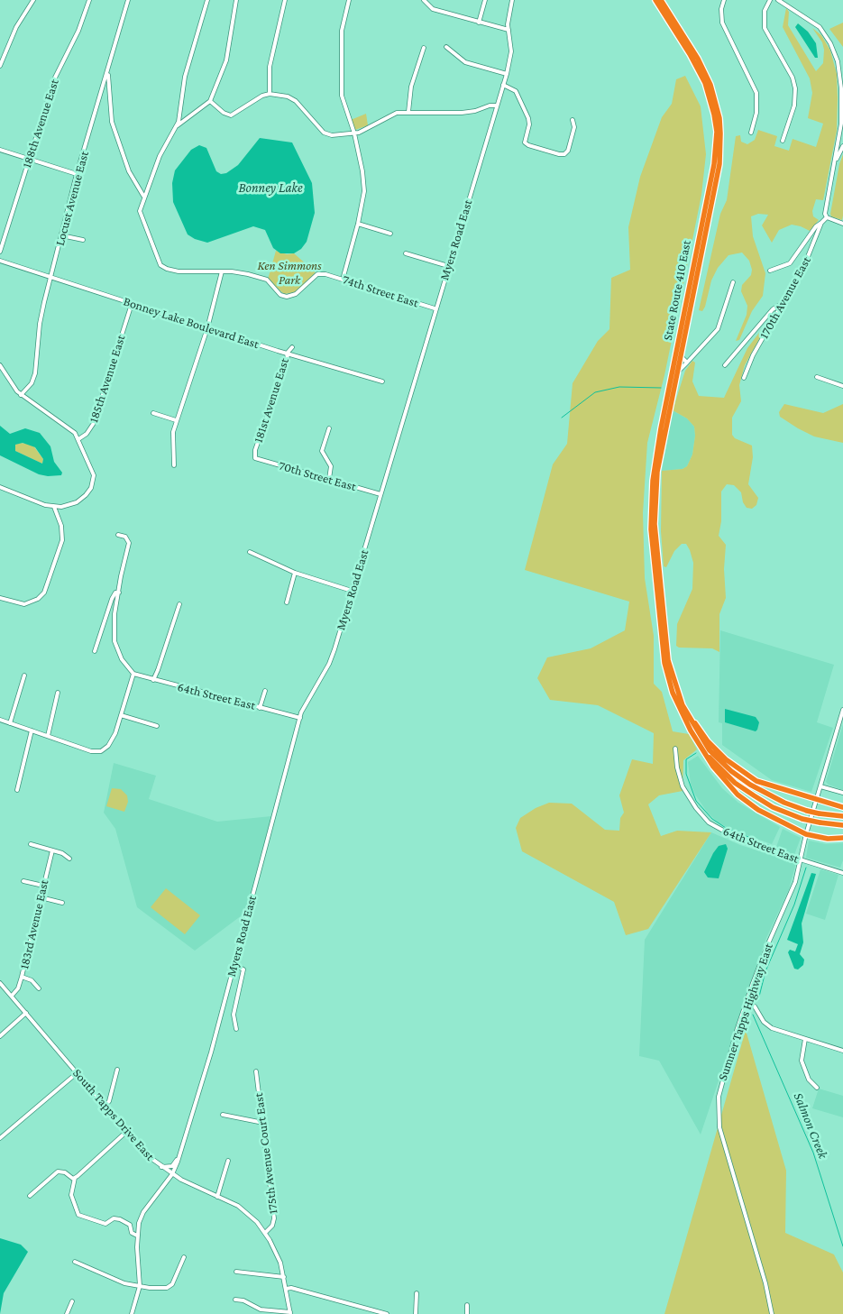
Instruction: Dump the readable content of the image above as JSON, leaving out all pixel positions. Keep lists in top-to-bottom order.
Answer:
{
  "streets": {
    "highway": ["State Route 410 East"],
    "street": [
      "188th Avenue East",
      "Locust Avenue East",
      "Myers Road East",
      "74th Street East",
      "170th Avenue East",
      "Bonney Lake Boulevard East",
      "185th Avenue East",
      "181st Avenue East",
      "70th Street East",
      "64th Street East",
      "183rd Avenue East",
      "Sumner Tapps Highway East",
      "South Tapps Drive East",
      "175th Avenue Court East"
    ]
  },
  "crossings": [
    ["Locust Avenue East", "Bonney Lake Boulevard East"],
    ["Myers Road East", "74th Street East"],
    ["Myers Road East", "70th Street East"],
    ["Myers Road East", "64th Street East"],
    ["Myers Road East", "South Tapps Drive East"],
    ["Bonney Lake Boulevard East", "185th Avenue East"],
    ["Bonney Lake Boulevard East", "181st Avenue East"],
    ["181st Avenue East", "70th Street East"],
    ["64th Street East", "Sumner Tapps Highway East"],
    ["183rd Avenue East", "South Tapps Drive East"],
    ["South Tapps Drive East", "175th Avenue Court East"]
  ],
  "water": ["Bonney Lake", "Salmon Creek"],
  "parks": ["Ken Simmons Park"]
}
